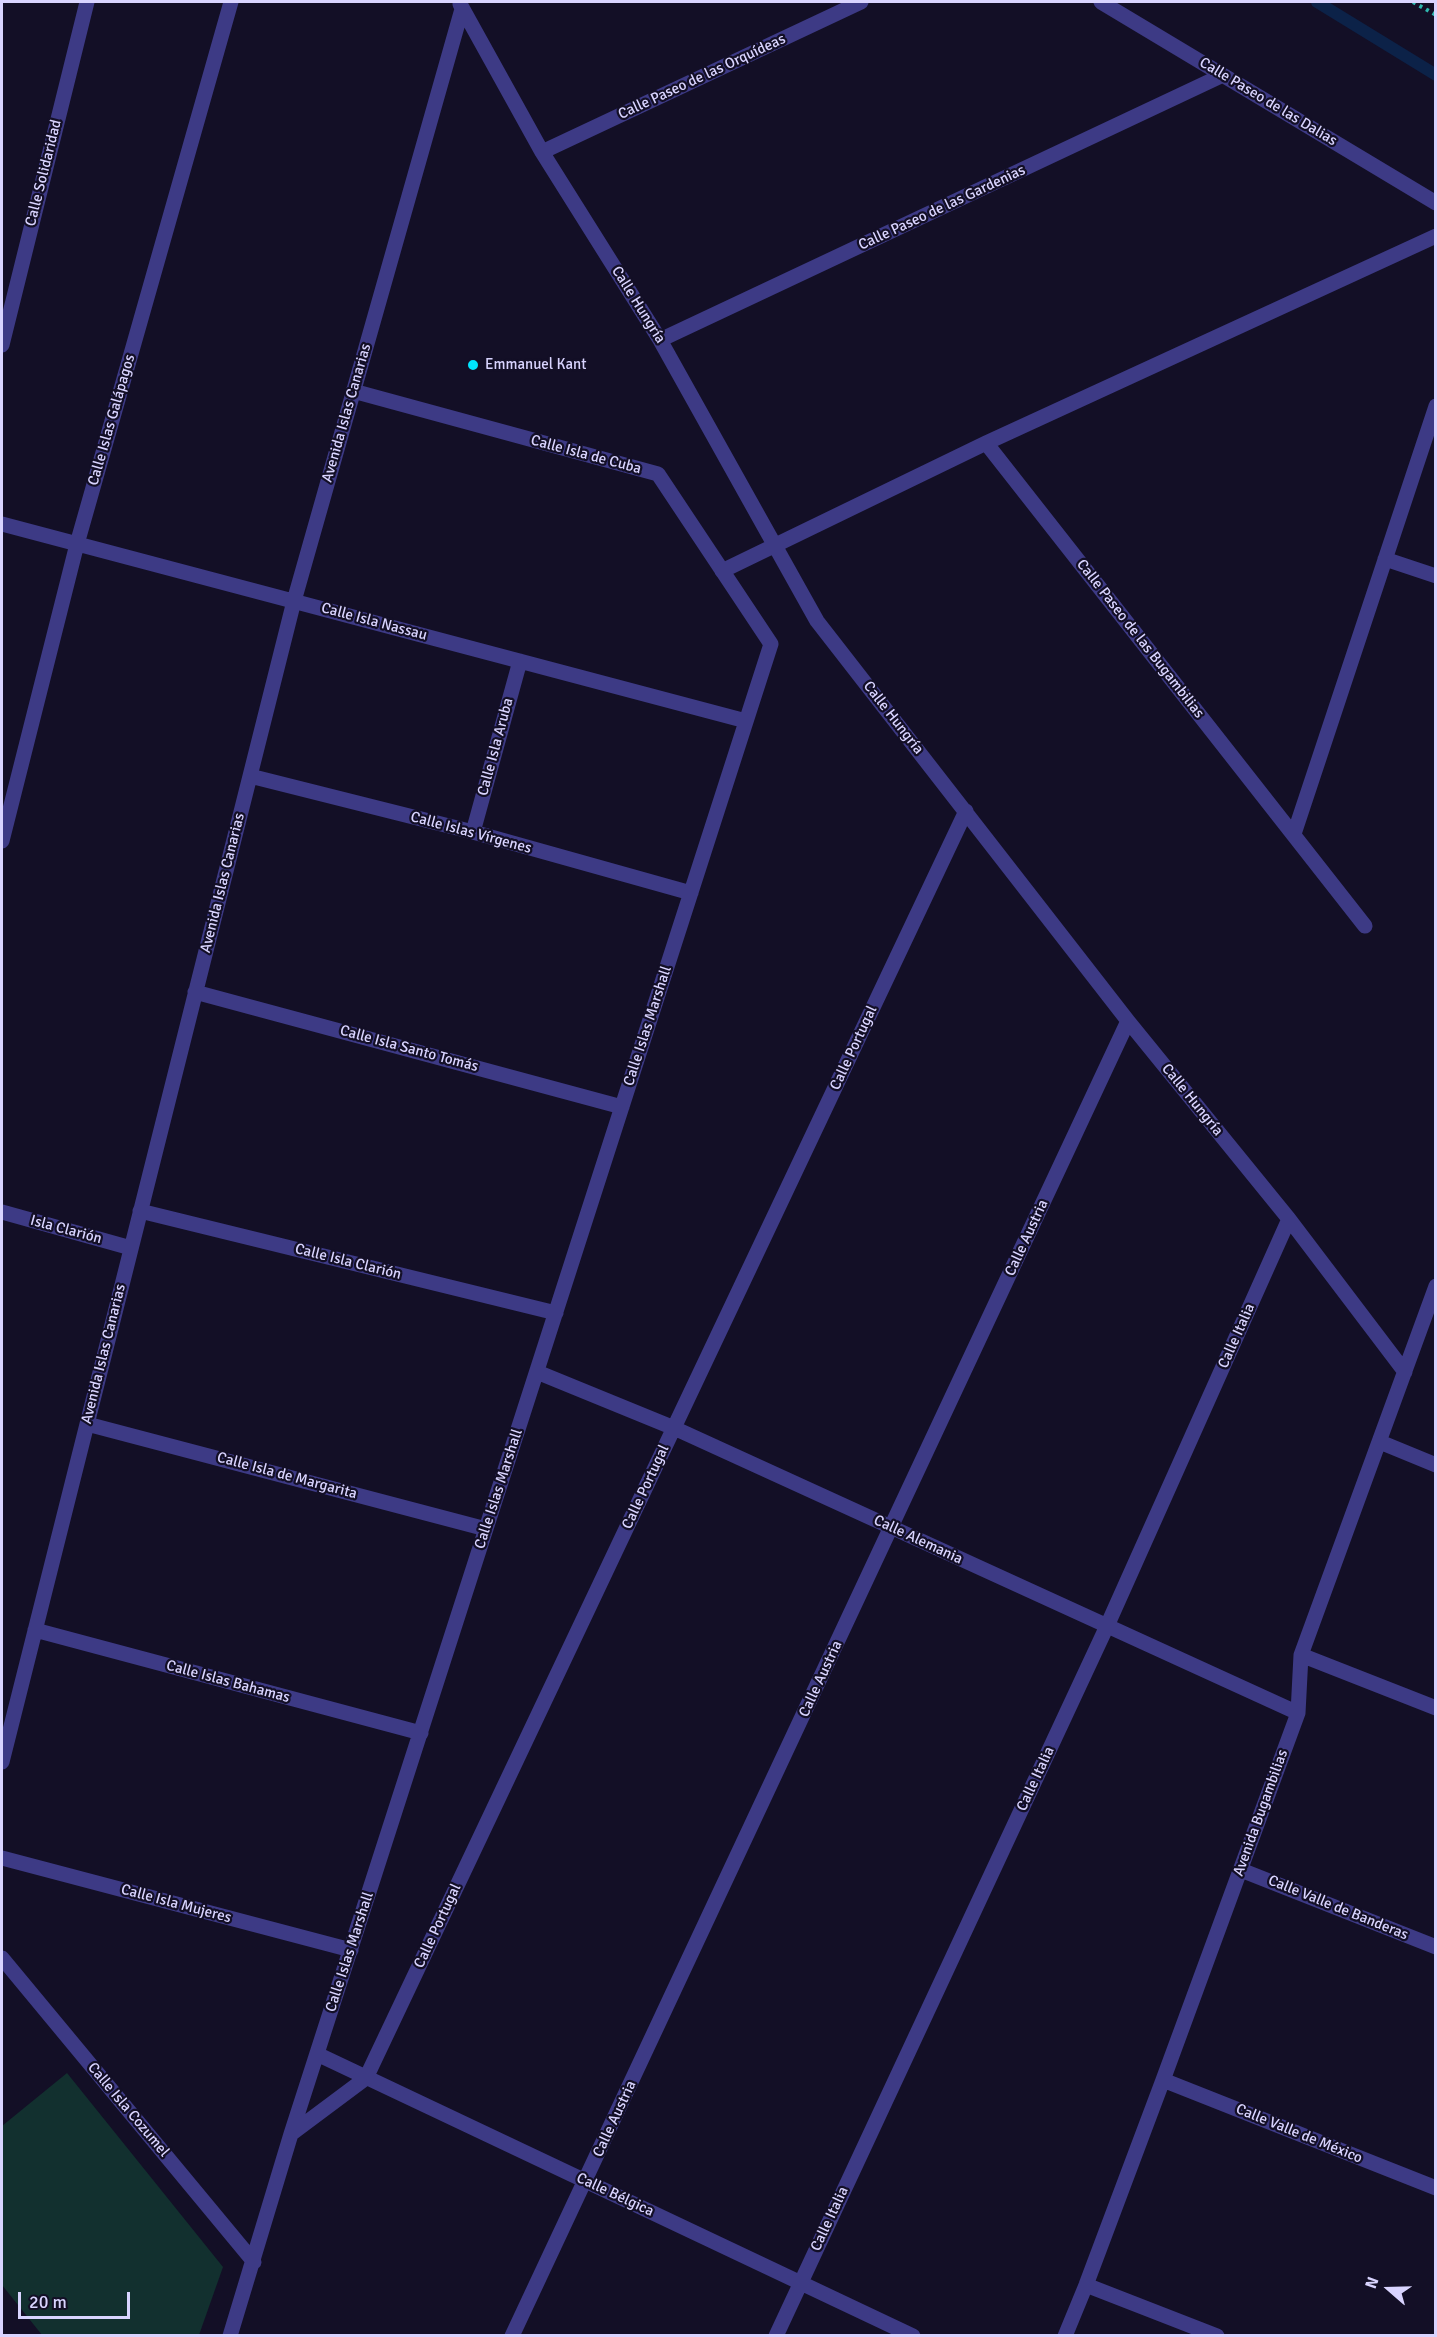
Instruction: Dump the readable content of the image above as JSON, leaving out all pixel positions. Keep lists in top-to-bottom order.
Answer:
{
  "streets": {
    "street": [
      "Calle Paseo de las Orquídeas",
      "Calle Paseo de las Dalias",
      "Calle Solidaridad",
      "Calle Paseo de las Gardenias",
      "Calle Hungría",
      "Avenida Islas Canarias",
      "Calle Islas Galápagos",
      "Calle Isla de Cuba",
      "Calle Isla Nassau",
      "Calle Paseo de las Bugambilias",
      "Calle Isla Aruba",
      "Calle Islas Vírgenes",
      "Calle Islas Marshall",
      "Calle Portugal",
      "Calle Isla Santo Tomás",
      "Isla Clarión",
      "Calle Austria",
      "Calle Isla Clarión",
      "Calle Italia",
      "Calle Isla de Margarita",
      "Calle Alemania",
      "Calle Islas Bahamas",
      "Avenida Bugambilias",
      "Calle Isla Mujeres",
      "Calle Valle de Banderas",
      "Calle Isla Cozumel",
      "Calle Valle de México",
      "Calle Bélgica"
    ]
  },
  "crossings": [
    ["Calle Paseo de las Orquídeas", "Calle Hungría"],
    ["Calle Paseo de las Dalias", "Calle Paseo de las Gardenias"],
    ["Calle Paseo de las Gardenias", "Calle Hungría"],
    ["Calle Hungría", "Avenida Islas Canarias"],
    ["Calle Hungría", "Calle Portugal"],
    ["Calle Hungría", "Calle Austria"],
    ["Calle Hungría", "Calle Italia"],
    ["Calle Hungría", "Avenida Bugambilias"],
    ["Avenida Islas Canarias", "Calle Isla de Cuba"],
    ["Avenida Islas Canarias", "Calle Isla Nassau"],
    ["Avenida Islas Canarias", "Calle Islas Vírgenes"],
    ["Avenida Islas Canarias", "Calle Isla Santo Tomás"],
    ["Avenida Islas Canarias", "Isla Clarión"],
    ["Avenida Islas Canarias", "Calle Isla Clarión"],
    ["Avenida Islas Canarias", "Calle Isla de Margarita"],
    ["Avenida Islas Canarias", "Calle Islas Bahamas"],
    ["Calle Islas Galápagos", "Calle Isla Nassau"],
    ["Calle Isla de Cuba", "Calle Islas Marshall"],
    ["Calle Isla Nassau", "Calle Isla Aruba"],
    ["Calle Isla Nassau", "Calle Islas Marshall"],
    ["Calle Isla Aruba", "Calle Islas Vírgenes"],
    ["Calle Islas Vírgenes", "Calle Islas Marshall"],
    ["Calle Islas Marshall", "Calle Portugal"],
    ["Calle Islas Marshall", "Calle Isla Santo Tomás"],
    ["Calle Islas Marshall", "Calle Isla Clarión"],
    ["Calle Islas Marshall", "Calle Isla de Margarita"],
    ["Calle Islas Marshall", "Calle Alemania"],
    ["Calle Islas Marshall", "Calle Islas Bahamas"],
    ["Calle Islas Marshall", "Calle Isla Mujeres"],
    ["Calle Islas Marshall", "Calle Isla Cozumel"],
    ["Calle Islas Marshall", "Calle Bélgica"],
    ["Calle Portugal", "Calle Alemania"],
    ["Calle Portugal", "Calle Bélgica"],
    ["Calle Austria", "Calle Alemania"],
    ["Calle Austria", "Calle Bélgica"],
    ["Calle Italia", "Calle Alemania"],
    ["Calle Italia", "Calle Bélgica"],
    ["Calle Alemania", "Avenida Bugambilias"],
    ["Avenida Bugambilias", "Calle Valle de Banderas"],
    ["Avenida Bugambilias", "Calle Valle de México"]
  ],
  "places": ["Emmanuel Kant"],
  "scale_bar": "20 m",
  "north": "left"
}
